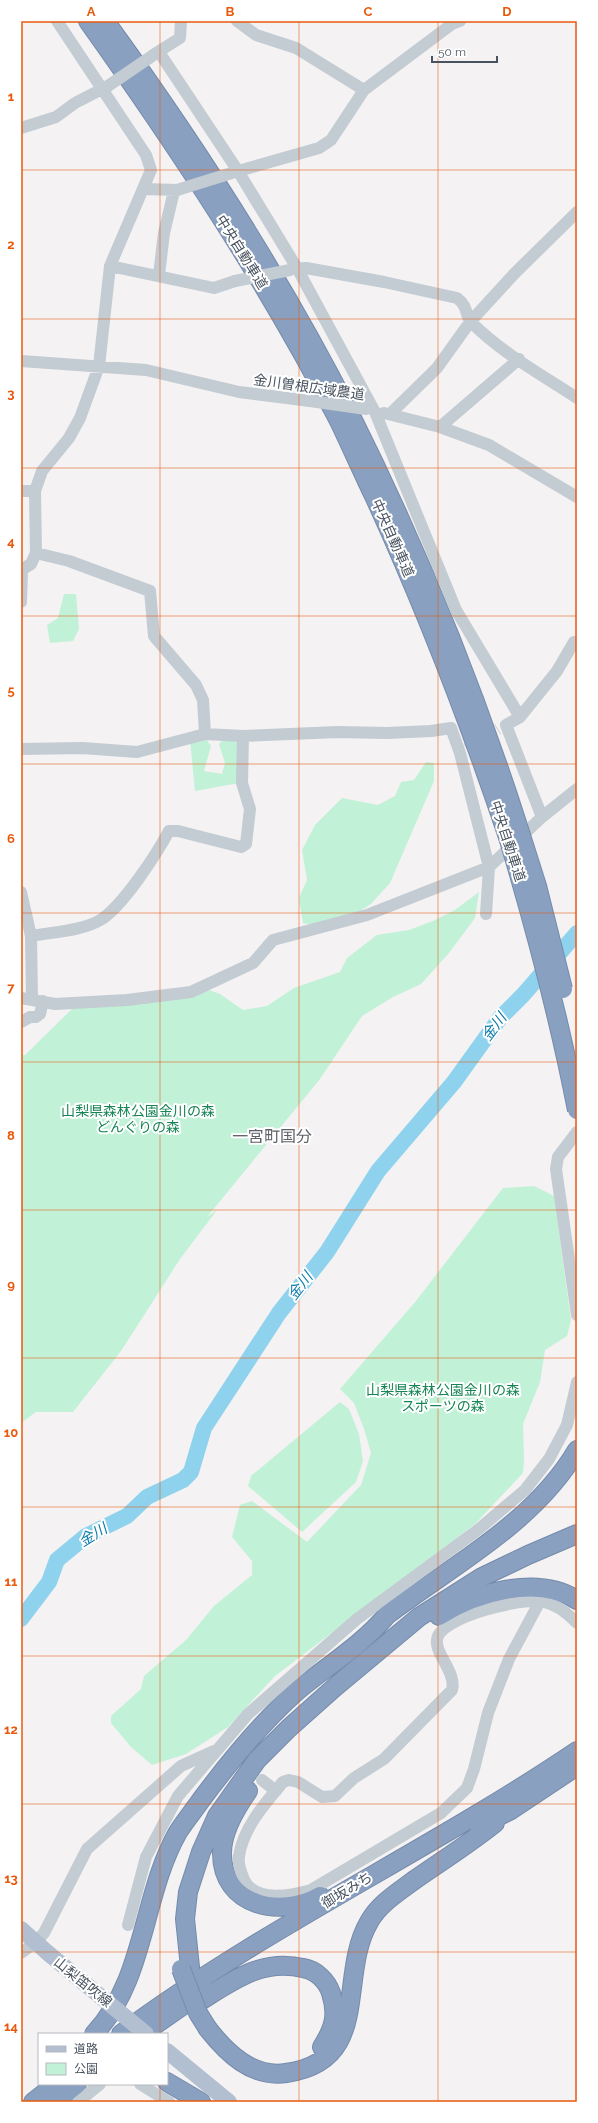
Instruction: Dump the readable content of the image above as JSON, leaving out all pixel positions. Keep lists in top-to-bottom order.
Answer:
{
  "streets": {
    "highway": ["中央自動車道", "御坂みち"],
    "main road": ["山梨笛吹線"],
    "street": ["金川曽根広域農道"]
  },
  "districts": ["一宮町国分"],
  "water": ["金川"],
  "parks": ["山梨県森林公園金川の森 どんぐりの森", "山梨県森林公園金川の森 スポーツの森"],
  "legend": ["道路", "公園"],
  "scale_bar": "50 m",
  "grid": {
    "columns": [
      "A",
      "B",
      "C",
      "D"
    ],
    "rows": [
      "1",
      "2",
      "3",
      "4",
      "5",
      "6",
      "7",
      "8",
      "9",
      "10",
      "11",
      "12",
      "13",
      "14"
    ]
  }
}
